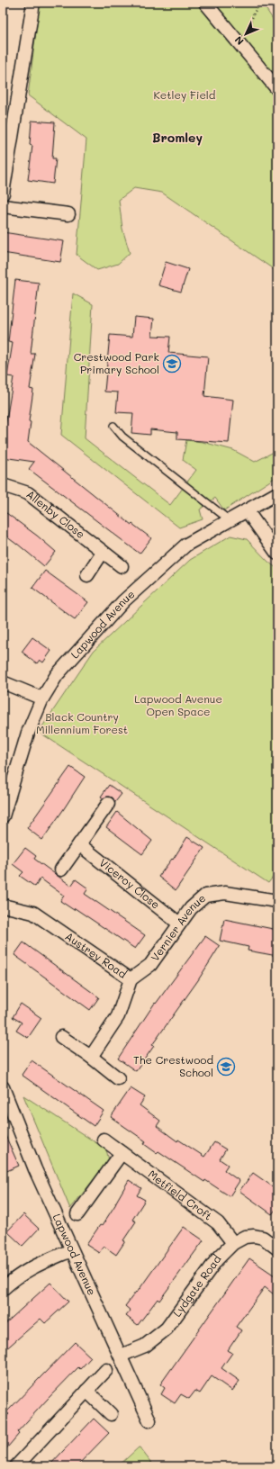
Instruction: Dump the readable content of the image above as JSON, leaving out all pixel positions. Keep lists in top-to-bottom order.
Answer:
{
  "streets": {
    "street": [
      "Allenby Close",
      "Lapwood Avenue",
      "Viceroy Close",
      "Vernier Avenue",
      "Austrey Road",
      "Metfield Croft",
      "Lydgate Road"
    ]
  },
  "crossings": [
    ["Lapwood Avenue", "Lydgate Road"],
    ["Viceroy Close", "Vernier Avenue"],
    ["Vernier Avenue", "Austrey Road"],
    ["Metfield Croft", "Lydgate Road"]
  ],
  "districts": ["Bromley"],
  "parks": ["Ketley Field", "Lapwood Avenue Open Space", "Black Country Millennium Forest"],
  "places": {
    "school or university": ["Crestwood Park Primary School", "The Crestwood School"]
  },
  "north": "bottom left"
}
